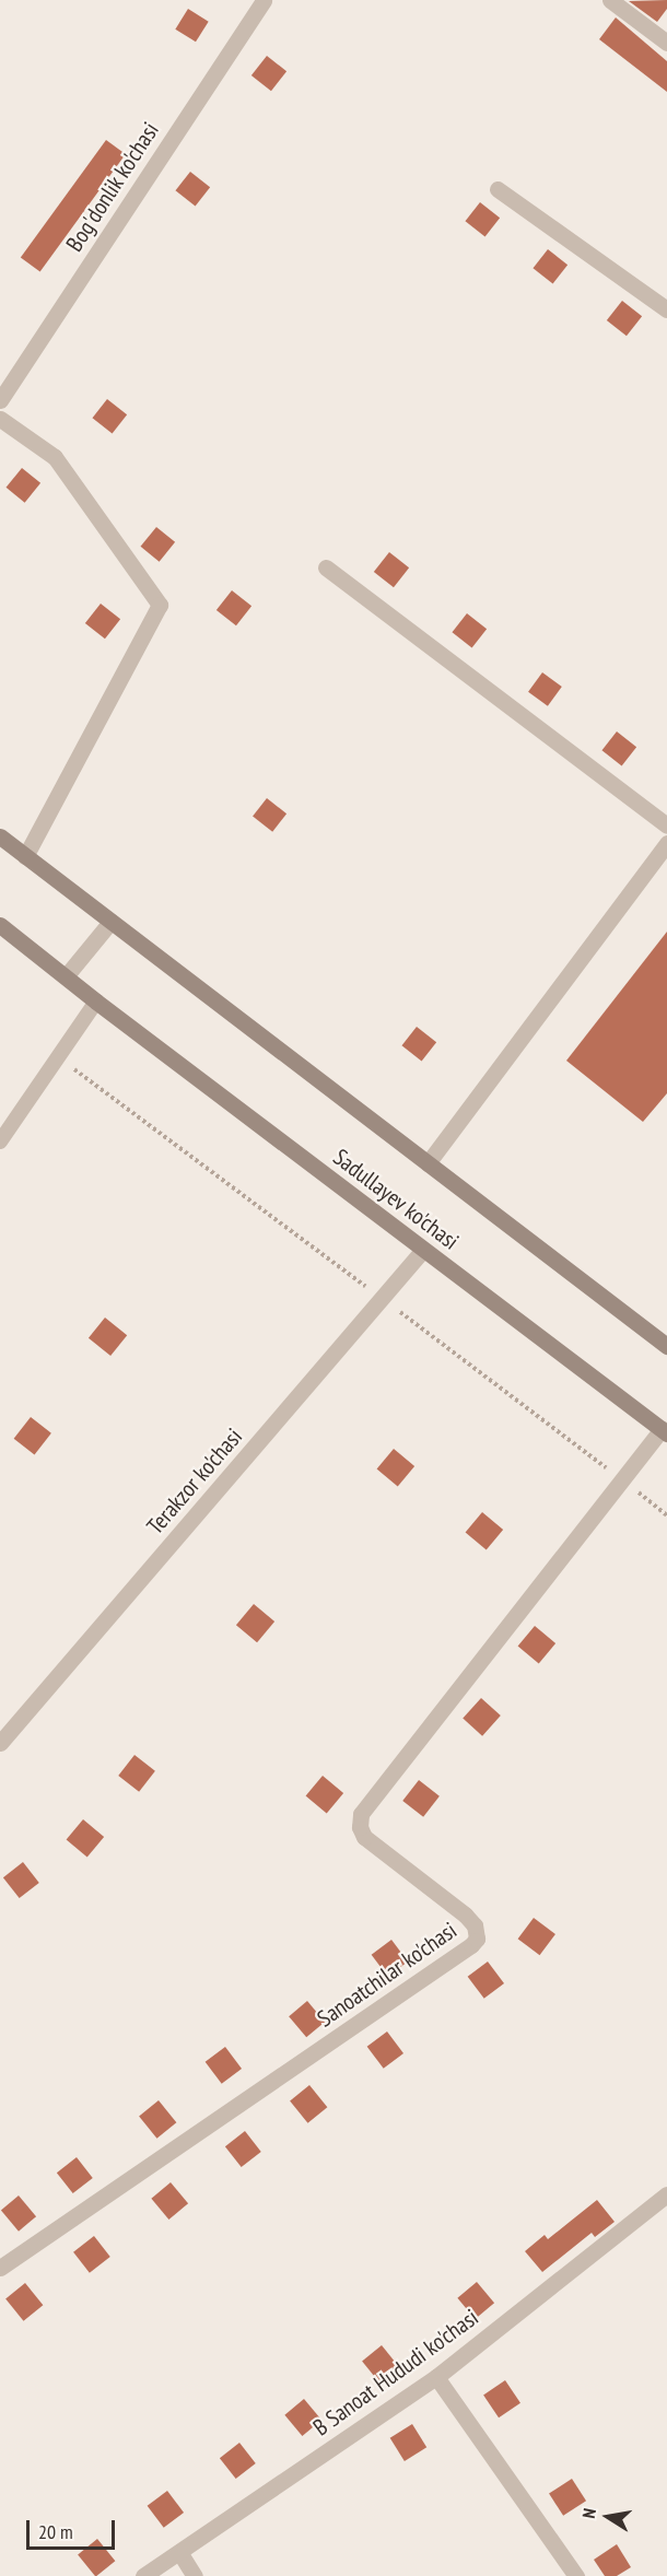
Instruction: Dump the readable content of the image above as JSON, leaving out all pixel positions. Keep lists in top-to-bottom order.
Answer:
{
  "streets": {
    "main road": ["Sadullayev ko'chasi"],
    "street": [
      "Bog'donlik ko'chasi",
      "Terakzor ko'chasi",
      "Sanoatchilar ko'chasi",
      "B Sanoat Hududi ko'chasi"
    ]
  },
  "crossings": [
    ["Sadullayev ko'chasi", "Terakzor ko'chasi"],
    ["Sadullayev ko'chasi", "Sanoatchilar ko'chasi"]
  ],
  "scale_bar": "20 m",
  "north": "left"
}
